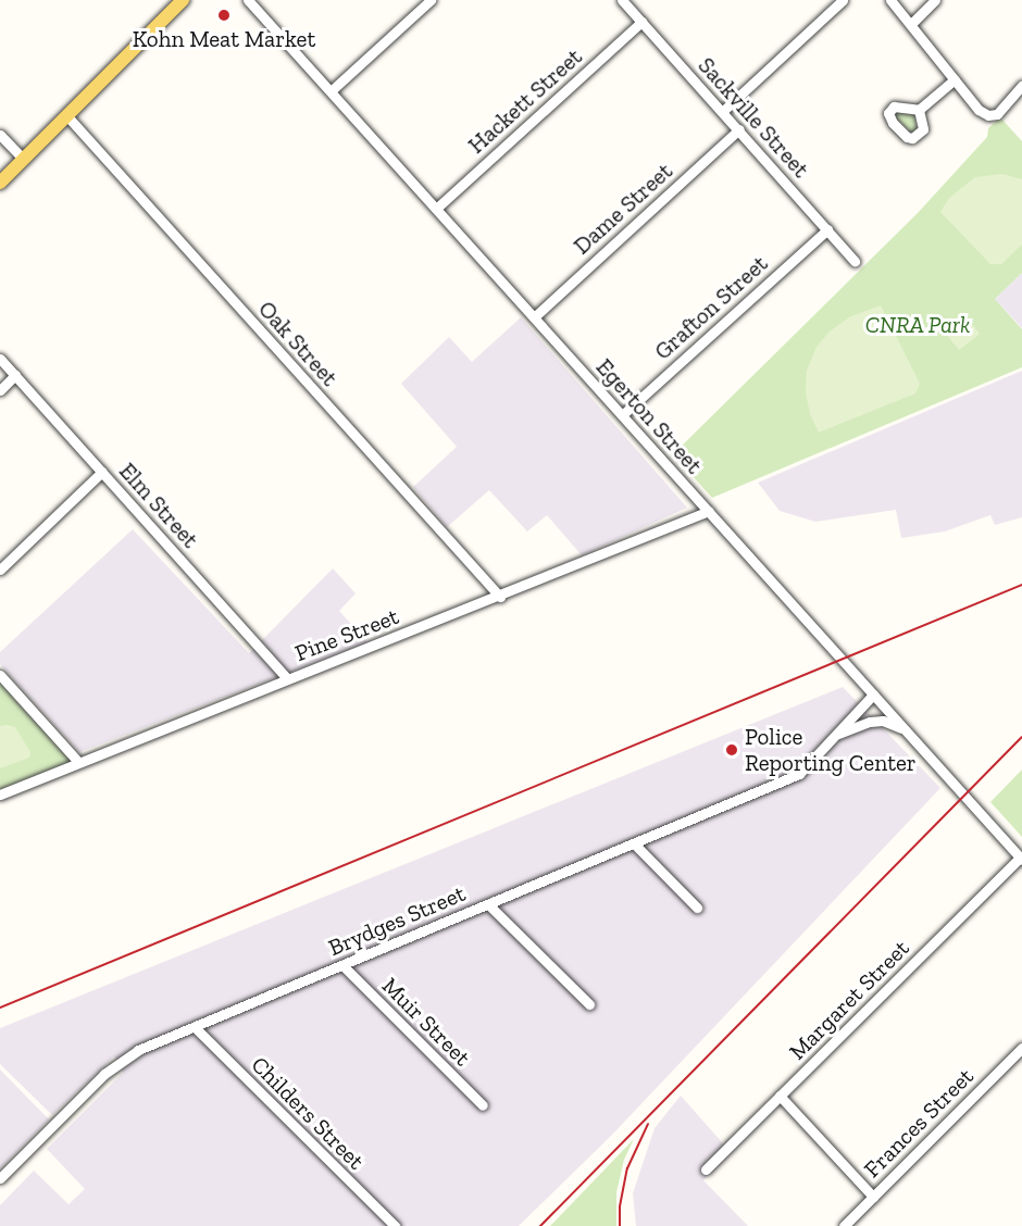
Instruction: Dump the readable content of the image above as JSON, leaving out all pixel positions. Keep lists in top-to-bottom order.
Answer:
{
  "streets": {
    "street": [
      "Hackett Street",
      "Sackville Street",
      "Dame Street",
      "Grafton Street",
      "Oak Street",
      "Egerton Street",
      "Elm Street",
      "Pine Street",
      "Brydges Street",
      "Margaret Street",
      "Muir Street",
      "Childers Street",
      "Frances Street"
    ]
  },
  "crossings": [
    ["Hackett Street", "Sackville Street"],
    ["Hackett Street", "Egerton Street"],
    ["Sackville Street", "Dame Street"],
    ["Sackville Street", "Grafton Street"],
    ["Dame Street", "Egerton Street"],
    ["Grafton Street", "Egerton Street"],
    ["Oak Street", "Pine Street"],
    ["Egerton Street", "Pine Street"],
    ["Egerton Street", "Brydges Street"],
    ["Egerton Street", "Margaret Street"],
    ["Elm Street", "Pine Street"],
    ["Brydges Street", "Muir Street"],
    ["Brydges Street", "Childers Street"]
  ],
  "parks": ["CNRA Park"],
  "places": ["Kohn Meat Market", "Police Reporting Center"]
}
